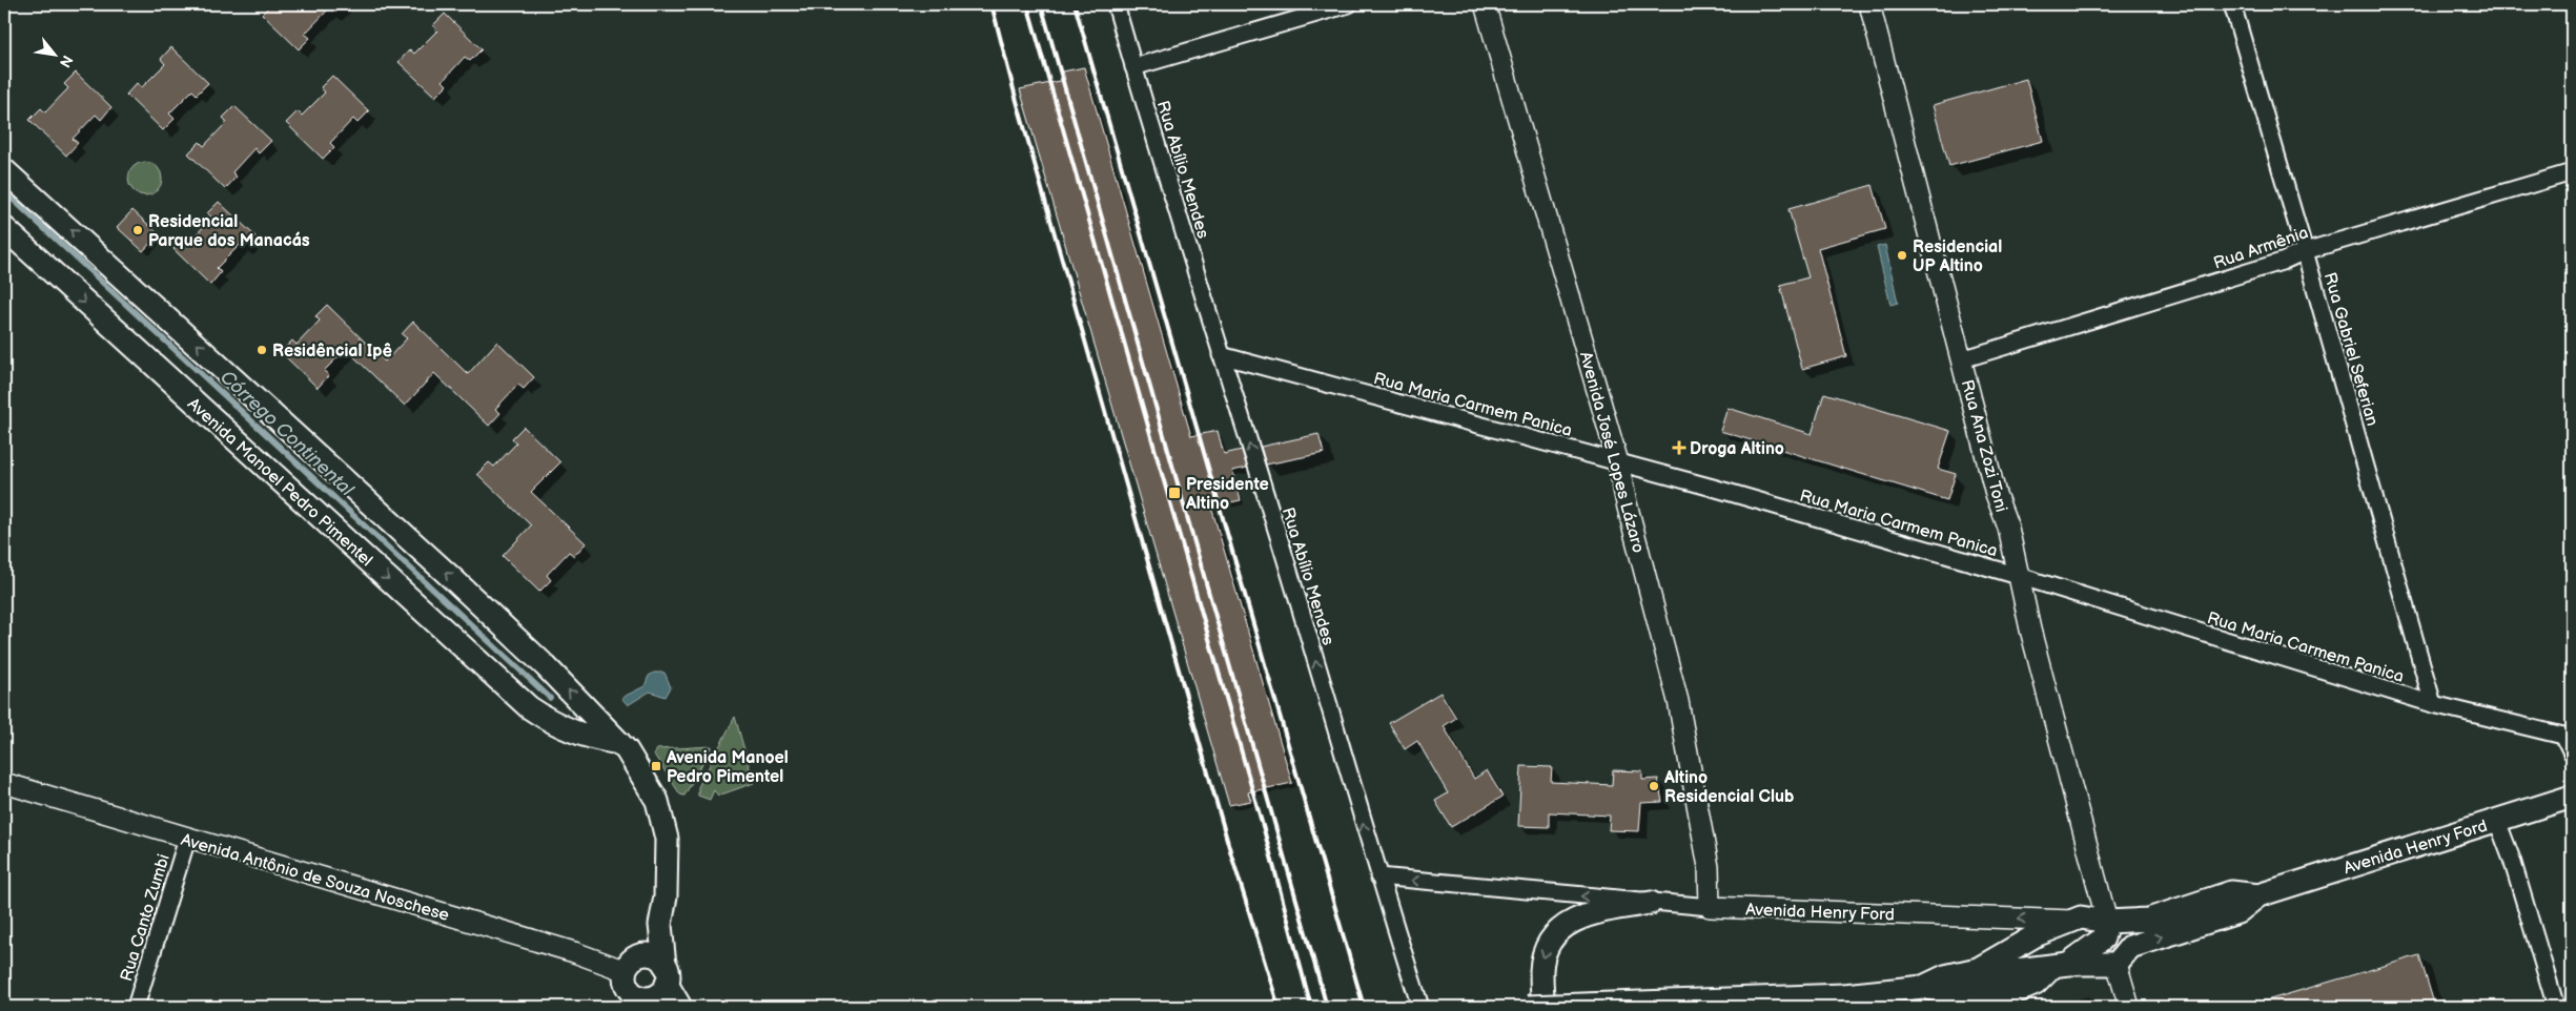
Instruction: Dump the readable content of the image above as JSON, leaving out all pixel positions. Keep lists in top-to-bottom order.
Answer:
{
  "streets": {
    "main road": ["Avenida Manoel Pedro Pimentel", "Avenida Henry Ford"],
    "street": [
      "Rua Abílio Mendes",
      "Rua Armênia",
      "Rua Gabriel Seferian",
      "Rua Maria Carmem Panica",
      "Rua Ana Zozi Toni",
      "Avenida José Lopes Lázaro",
      "Avenida Antônio de Souza Noschese",
      "Rua Canto Zumbi"
    ]
  },
  "crossings": [
    ["Rua Abílio Mendes", "Rua Maria Carmem Panica"],
    ["Rua Abílio Mendes", "Avenida Henry Ford"],
    ["Rua Armênia", "Rua Gabriel Seferian"],
    ["Rua Armênia", "Rua Ana Zozi Toni"],
    ["Rua Gabriel Seferian", "Rua Maria Carmem Panica"],
    ["Rua Maria Carmem Panica", "Rua Ana Zozi Toni"],
    ["Rua Maria Carmem Panica", "Avenida José Lopes Lázaro"],
    ["Rua Ana Zozi Toni", "Avenida Henry Ford"],
    ["Avenida José Lopes Lázaro", "Avenida Henry Ford"],
    ["Avenida Antônio de Souza Noschese", "Rua Canto Zumbi"]
  ],
  "one_way": ["Rua Abílio Mendes"],
  "water": ["Córrego Continental"],
  "places": {
    "other": [
      "Residencial Parque dos Manacás",
      "Residencial UP Altino",
      "Residêncial Ipê",
      "Altino Residencial Club"
    ],
    "health": ["Droga Altino"],
    "transit": ["Presidente Altino", "Avenida Manoel Pedro Pimentel"]
  },
  "north": "bottom right"
}
